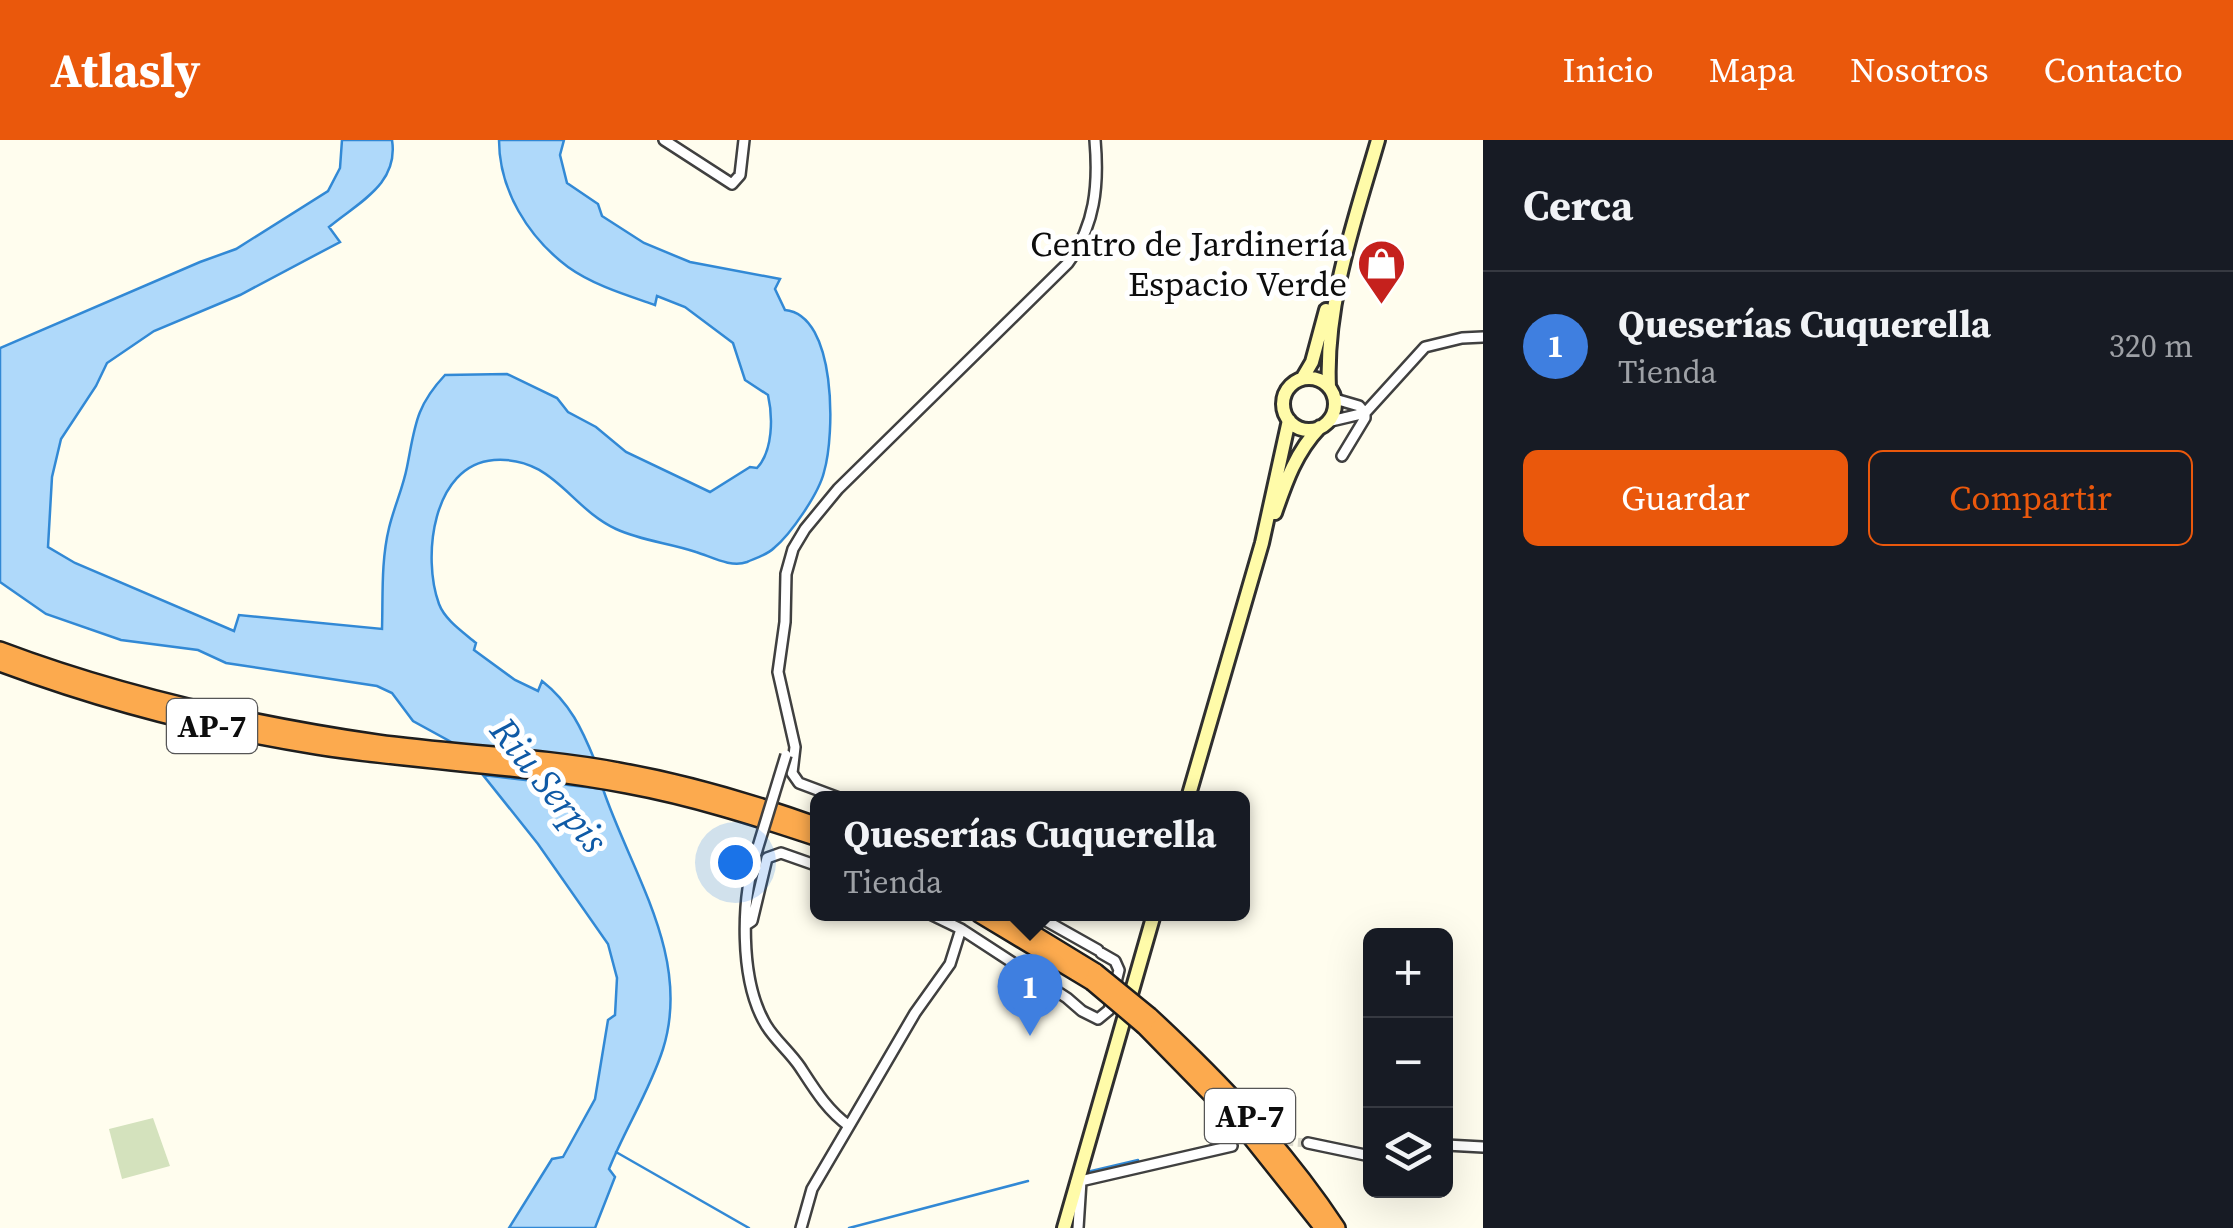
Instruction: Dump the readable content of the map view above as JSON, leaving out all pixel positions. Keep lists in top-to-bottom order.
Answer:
{
  "streets": {
    "highway": ["AP-7"]
  },
  "water": ["Riu Serpis"],
  "places": {
    "shop": ["Centro de Jardinería Espacio Verde"]
  },
  "page": {
    "header": "Atlasly",
    "nav": [
      "Inicio",
      "Mapa",
      "Nosotros",
      "Contacto"
    ],
    "heading": "Cerca",
    "list": [
      {
        "mark": "1",
        "name": "Queserías Cuquerella",
        "note": "Tienda",
        "value": "320 m"
      }
    ],
    "buttons": ["Guardar", "Compartir"],
    "popup": ["Queserías Cuquerella", "Tienda"],
    "map_buttons": ["+", "−"],
    "pins": "1"
  }
}
